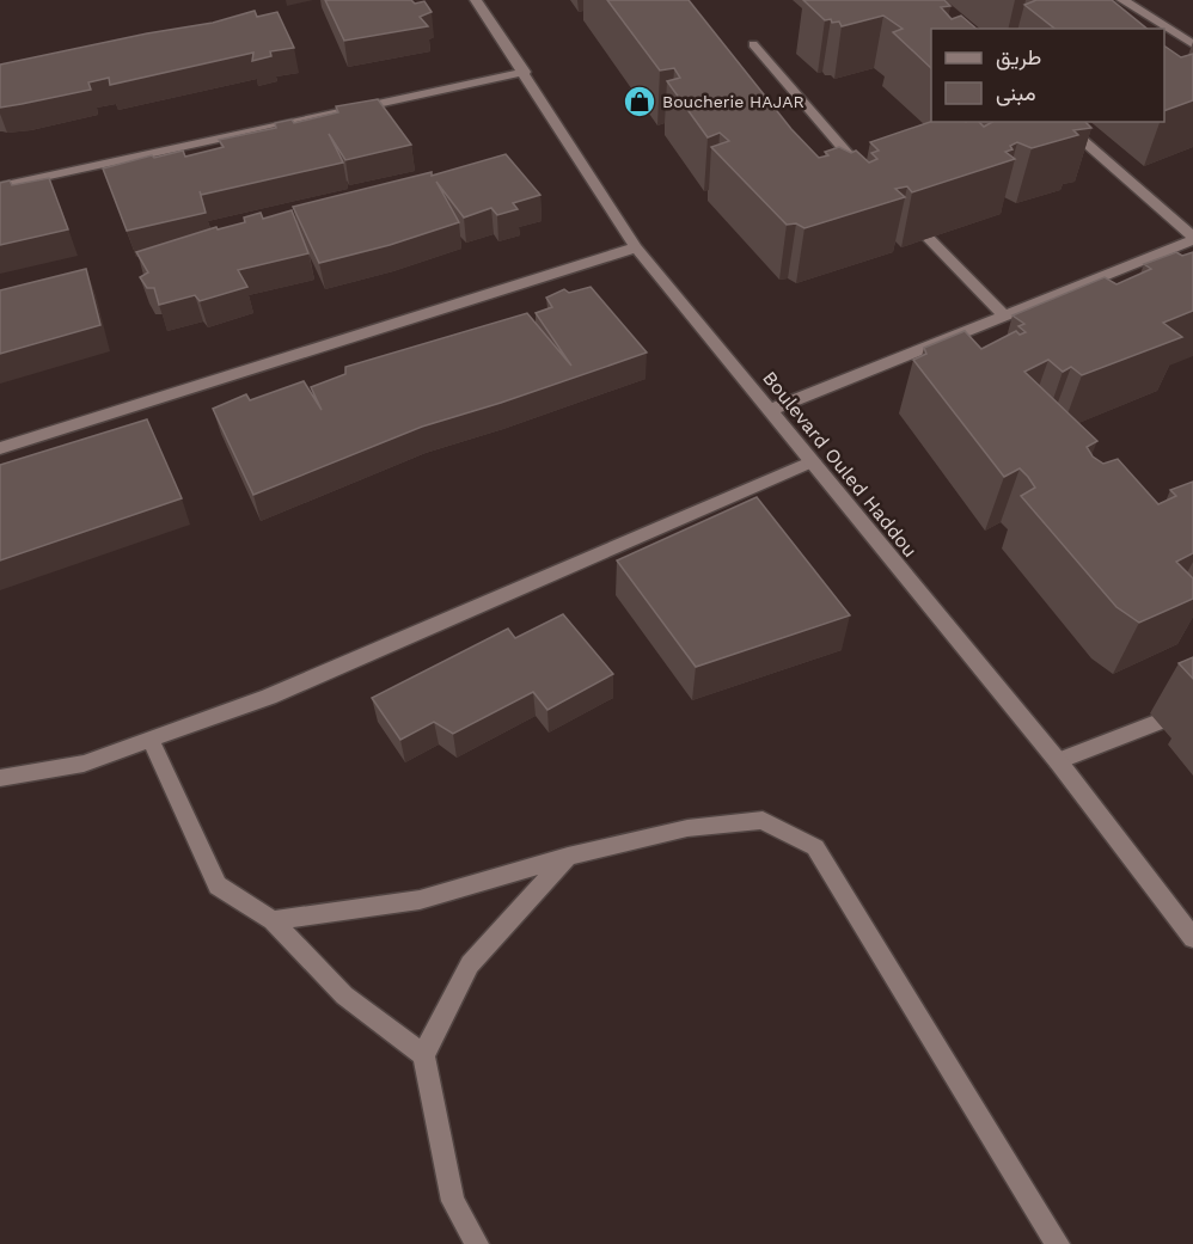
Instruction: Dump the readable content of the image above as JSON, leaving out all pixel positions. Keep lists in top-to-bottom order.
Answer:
{
  "streets": {
    "street": ["Boulevard Ouled Haddou"]
  },
  "places": {
    "shop": ["Boucherie HAJAR"]
  },
  "legend": ["طريق", "مبنى"]
}
